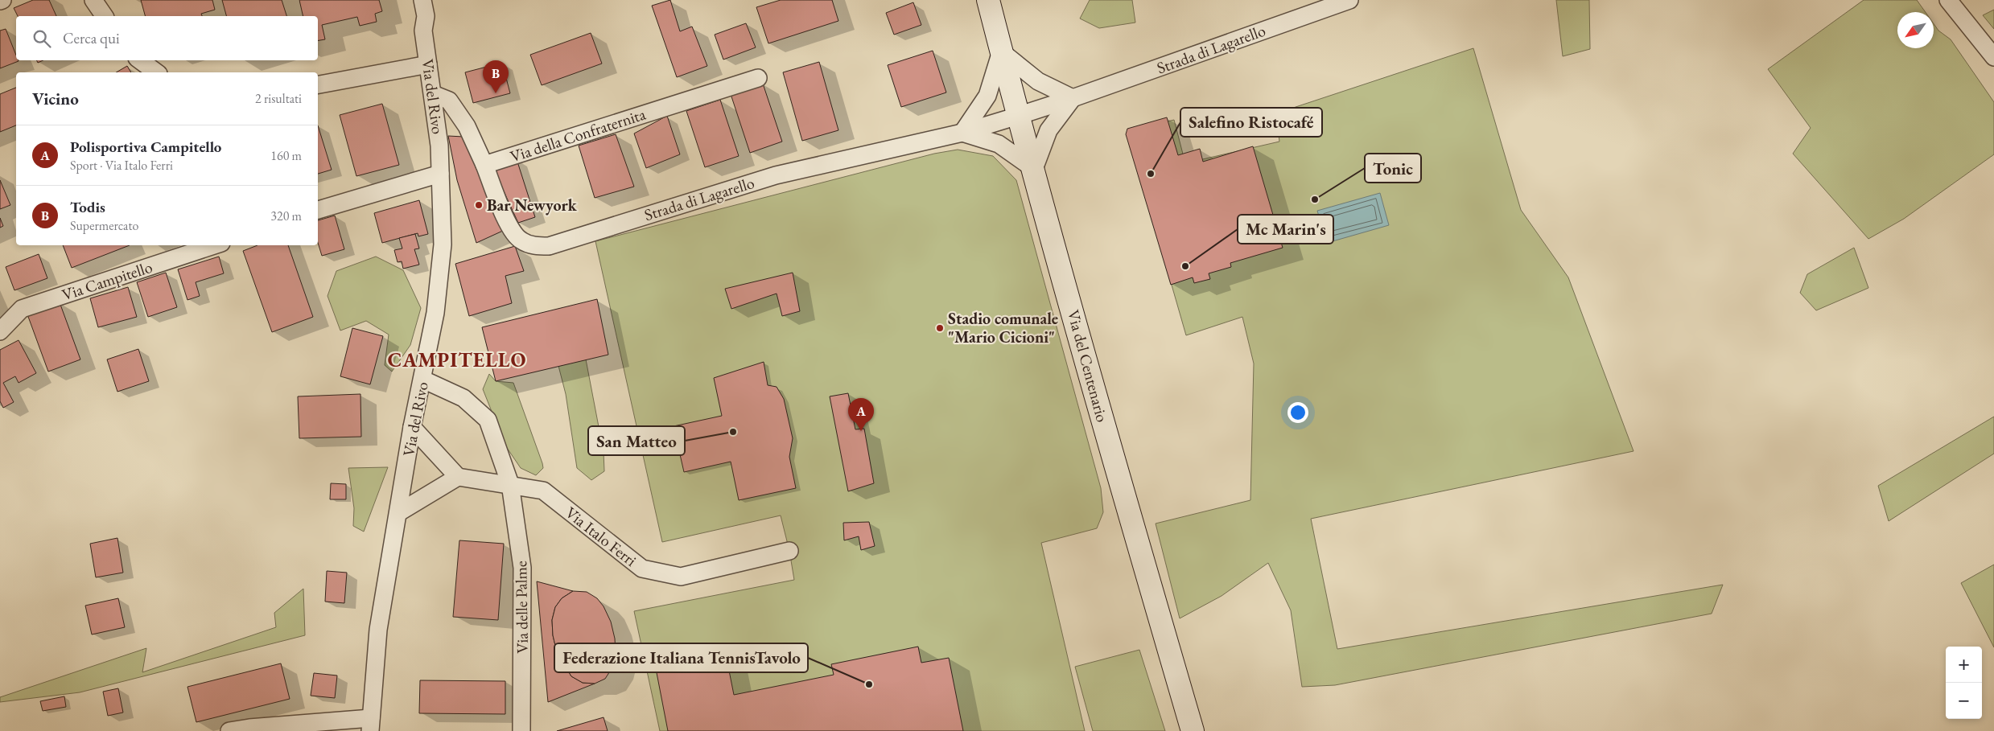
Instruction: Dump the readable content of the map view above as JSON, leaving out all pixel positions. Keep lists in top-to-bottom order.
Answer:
{
  "streets": {
    "street": [
      "Strada di Lagarello",
      "Via del Rivo",
      "Via della Confraternita",
      "Via Campitello",
      "Via del Centenario",
      "Via Italo Ferri",
      "Via delle Palme"
    ]
  },
  "crossings": [
    ["Strada di Lagarello", "Via della Confraternita"],
    ["Strada di Lagarello", "Via del Centenario"],
    ["Via del Rivo", "Via delle Palme"],
    ["Via Italo Ferri", "Via delle Palme"]
  ],
  "districts": ["CAMPITELLO"],
  "places": [
    "Salefino Ristocafé",
    "Tonic",
    "Bar Newyork",
    "Mc Marin's",
    "Stadio comunale \"Mario Cicioni\"",
    "San Matteo",
    "Federazione Italiana TennisTavolo"
  ],
  "north": "bottom left",
  "page": {
    "search": "Cerca qui",
    "pins": ["B", "A"],
    "heading": ["Vicino", "2 risultati"],
    "list": [
      {
        "mark": "A",
        "name": "Polisportiva Campitello",
        "note": "Sport · Via Italo Ferri",
        "value": "160 m"
      },
      {
        "mark": "B",
        "name": "Todis",
        "note": "Supermercato",
        "value": "320 m"
      }
    ],
    "map_buttons": ["+", "−"]
  }
}
